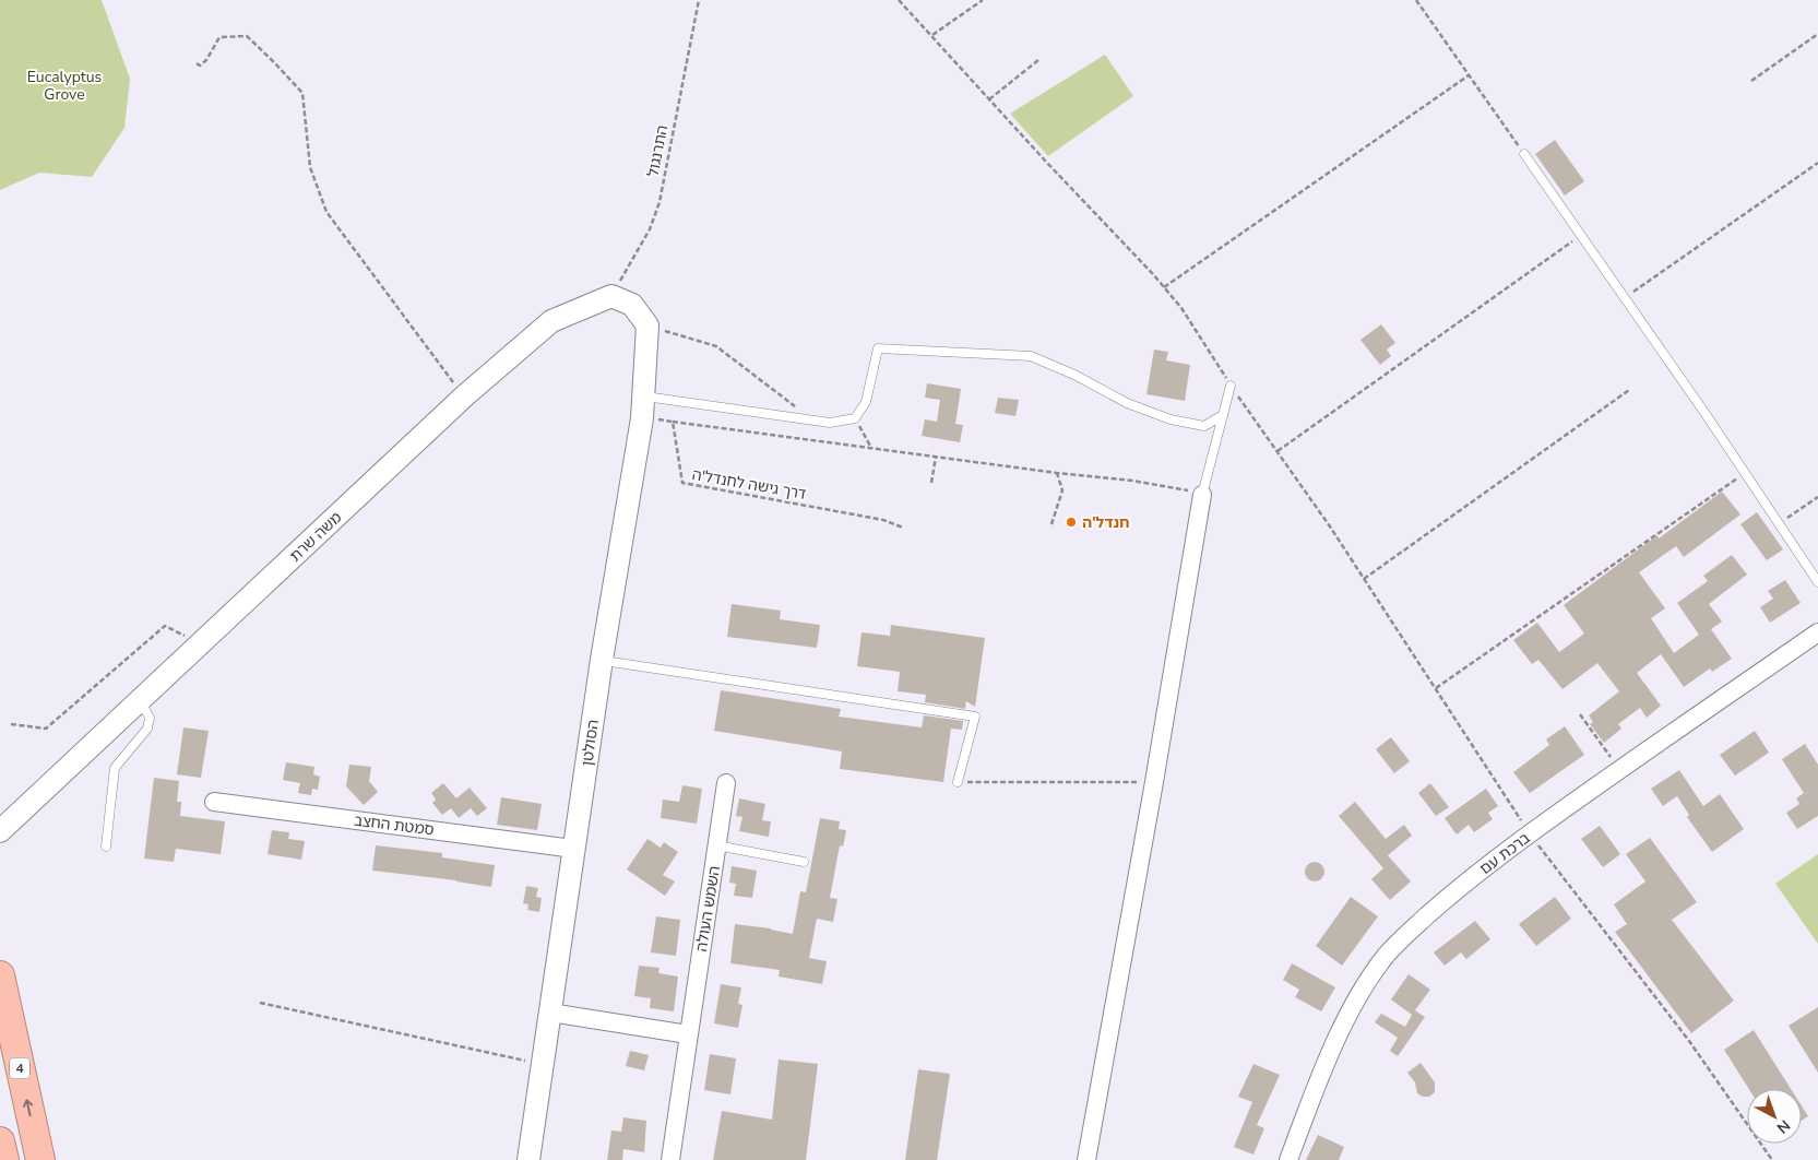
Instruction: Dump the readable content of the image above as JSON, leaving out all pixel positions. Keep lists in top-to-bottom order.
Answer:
{
  "streets": {
    "highway": ["4"],
    "street": [
      "משה שרת",
      "הסולטן",
      "סמטת החצב",
      "ברכת עם",
      "השמש העולה"
    ],
    "path": ["התרנגול", "דרך גישה לחנדל'ה"]
  },
  "crossings": [
    ["התרנגול", "משה שרת"],
    ["הסולטן", "סמטת החצב"]
  ],
  "parks": ["Eucalyptus Grove"],
  "places": ["חנדל'ה"],
  "north": "bottom right"
}
